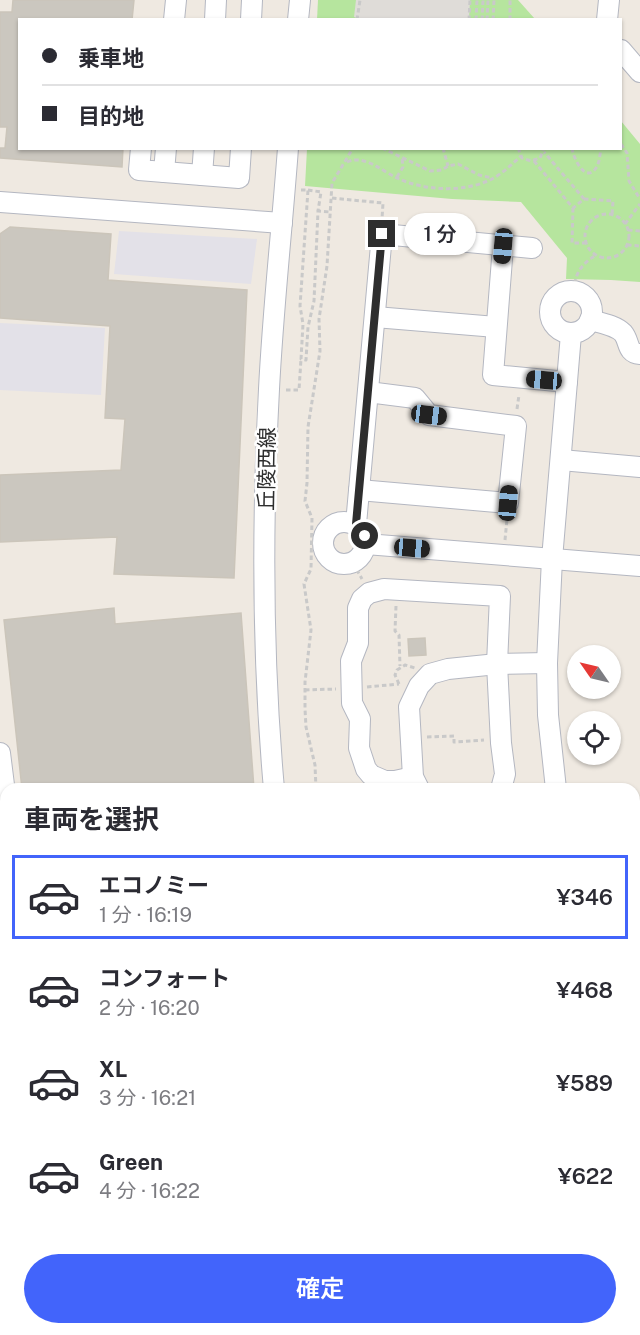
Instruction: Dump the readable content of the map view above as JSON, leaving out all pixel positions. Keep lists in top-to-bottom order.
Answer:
{
  "streets": {
    "street": ["丘陵西線"]
  },
  "north": "top left",
  "page": {
    "banner": ["乗車地", "目的地"],
    "bubble": "1 分",
    "heading": "車両を選択",
    "list": [
      {
        "name": "エコノミー",
        "note": "1 分 · 16:19",
        "value": "¥346"
      },
      {
        "name": "コンフォート",
        "note": "2 分 · 16:20",
        "value": "¥468"
      },
      {
        "name": "XL",
        "note": "3 分 · 16:21",
        "value": "¥589"
      },
      {
        "name": "Green",
        "note": "4 分 · 16:22",
        "value": "¥622"
      }
    ],
    "buttons": "確定"
  }
}
